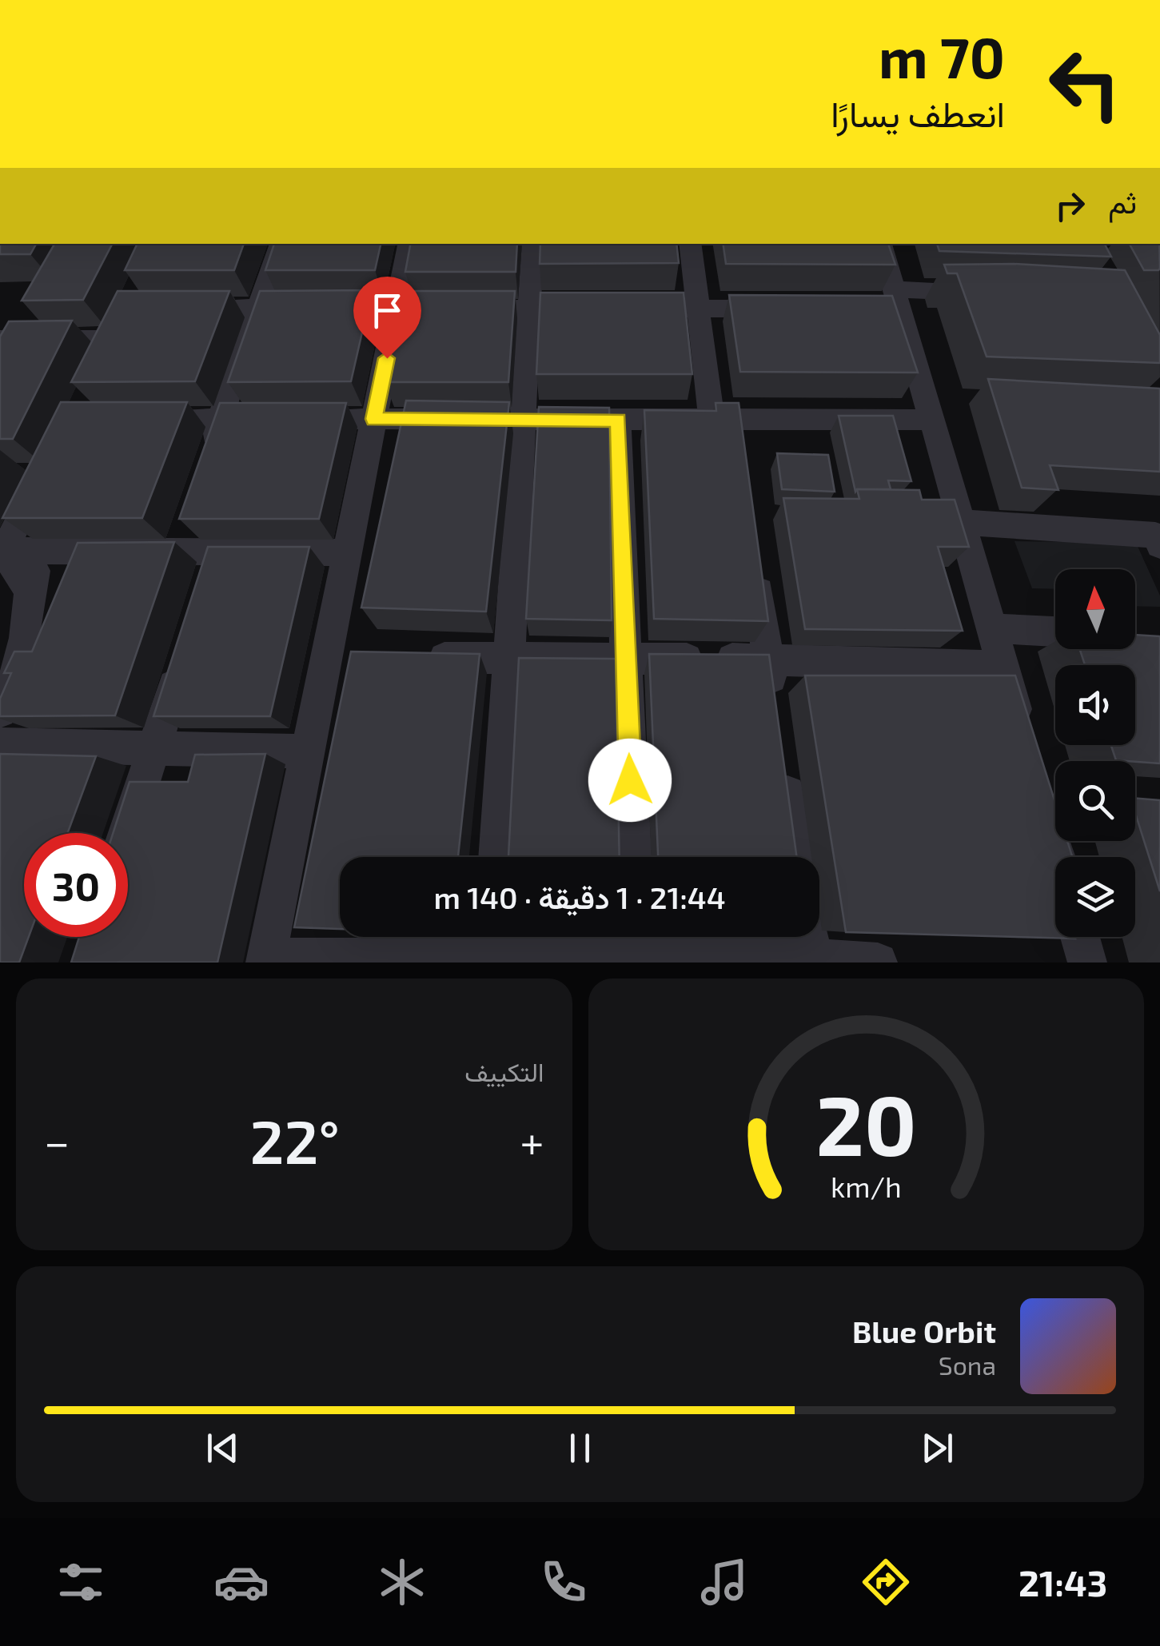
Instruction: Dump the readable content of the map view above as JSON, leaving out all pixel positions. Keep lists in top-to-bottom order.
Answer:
{
  "north": "top",
  "page": {
    "turn": ["70 m", "انعطف يسارًا"],
    "then": "ثم",
    "limit": "30",
    "trip": "21:44 · 1 دقيقة · 140 m",
    "tile": "التكييف",
    "heat": ["−", "22°", "+"],
    "song": ["Blue Orbit", "Sona"],
    "tabs": "21:43",
    "gauge": ["20", "km/h"]
  }
}
